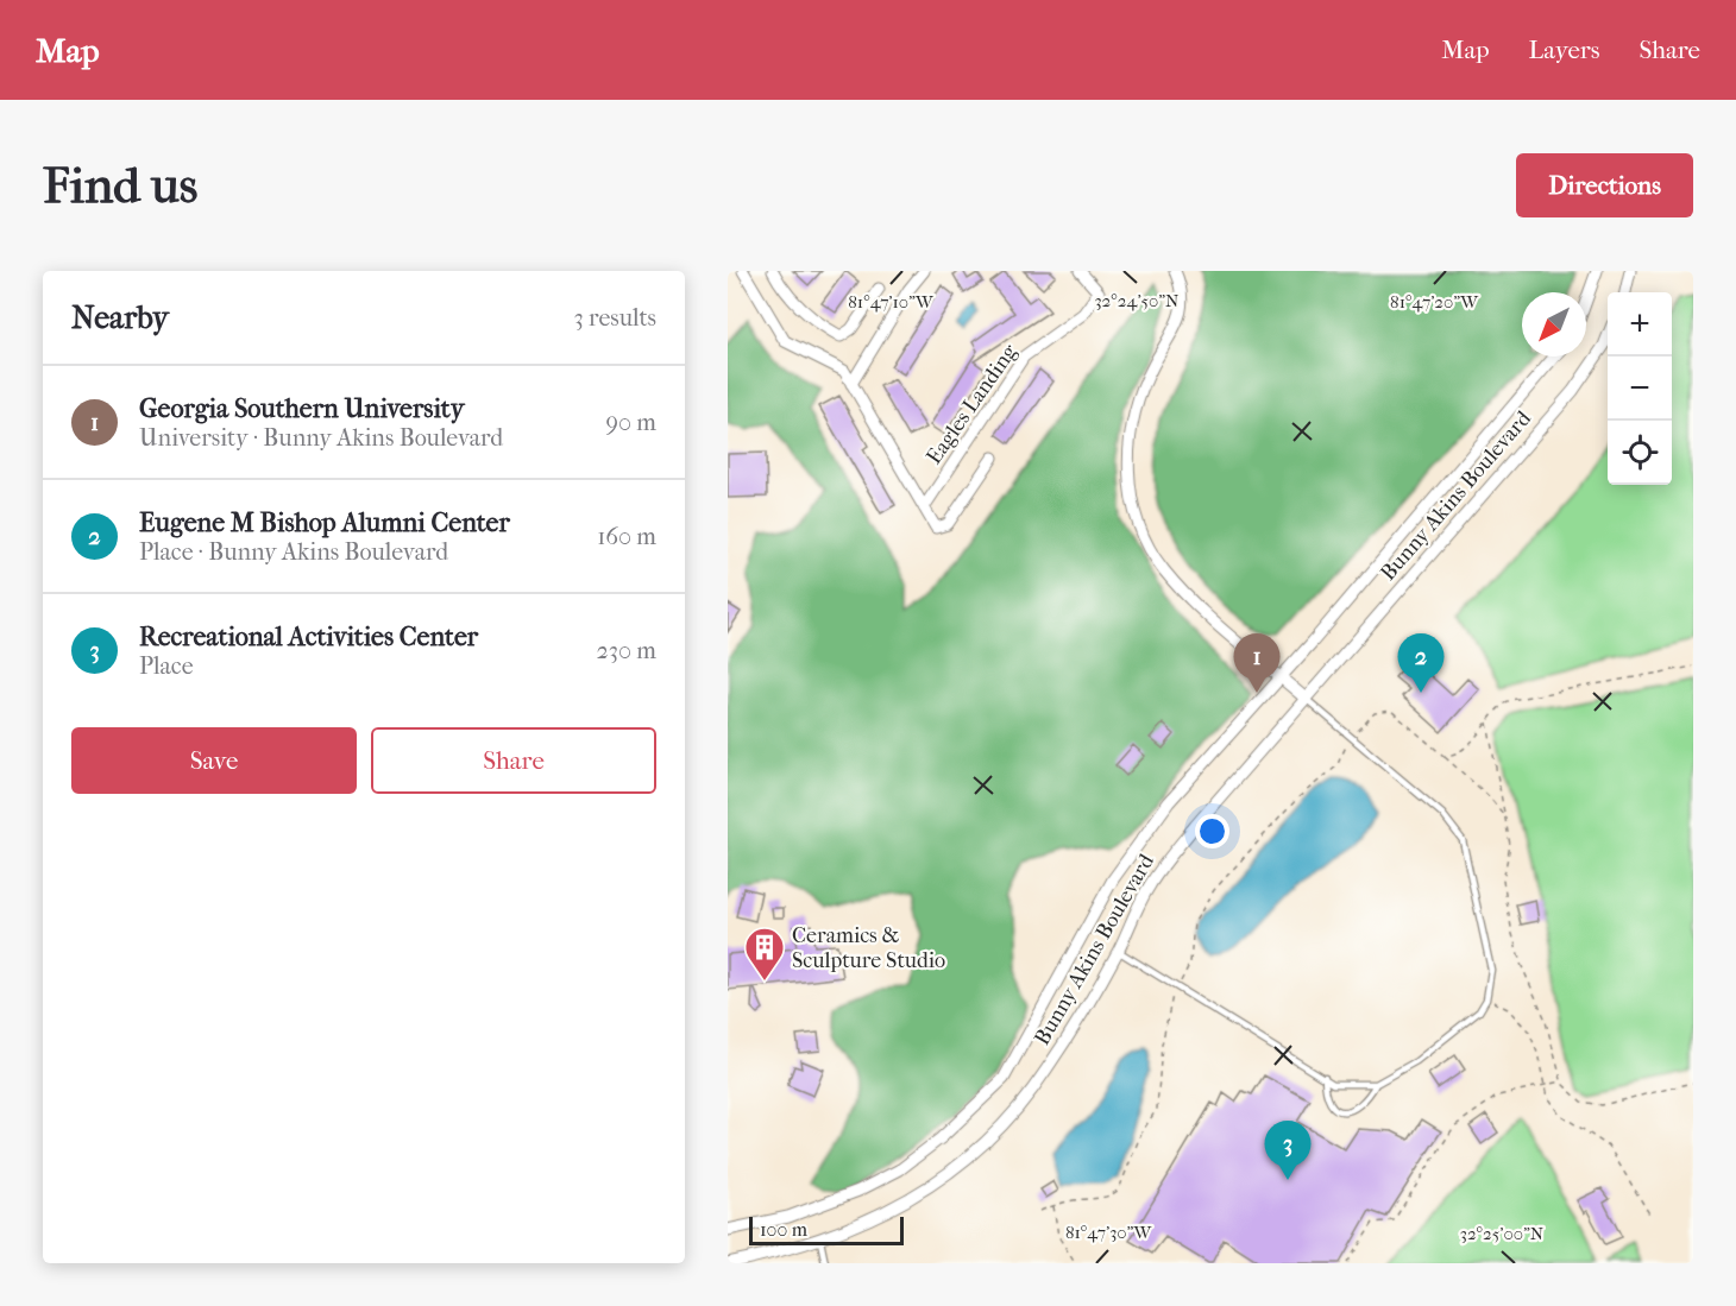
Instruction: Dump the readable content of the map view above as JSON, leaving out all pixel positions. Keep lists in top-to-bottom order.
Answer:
{
  "streets": {
    "street": ["Eagles Landing", "Bunny Akins Boulevard"]
  },
  "places": {
    "building": ["Ceramics & Sculpture Studio"]
  },
  "scale_bar": "100 m",
  "north": "bottom left",
  "page": {
    "header": "Map",
    "nav": ["Map", "Layers", "Share"],
    "buttons": [
      "Directions",
      ["Save", "Share"]
    ],
    "title": "Find us",
    "heading": ["Nearby", "3 results"],
    "map_buttons": ["+", "−"],
    "list": [
      {
        "mark": "1",
        "name": "Georgia Southern University",
        "note": "University · Bunny Akins Boulevard",
        "value": "90 m"
      },
      {
        "mark": "2",
        "name": "Eugene M Bishop Alumni Center",
        "note": "Place · Bunny Akins Boulevard",
        "value": "160 m"
      },
      {
        "mark": "3",
        "name": "Recreational Activities Center",
        "note": "Place",
        "value": "230 m"
      }
    ],
    "pins": ["1", "2", "3"],
    "scale": "100 m"
  },
  "coordinates": [
    "32°24'50\"N",
    "81°47'10\"W",
    "81°47'20\"W",
    "81°47'30\"W",
    "32°25'00\"N"
  ]
}
